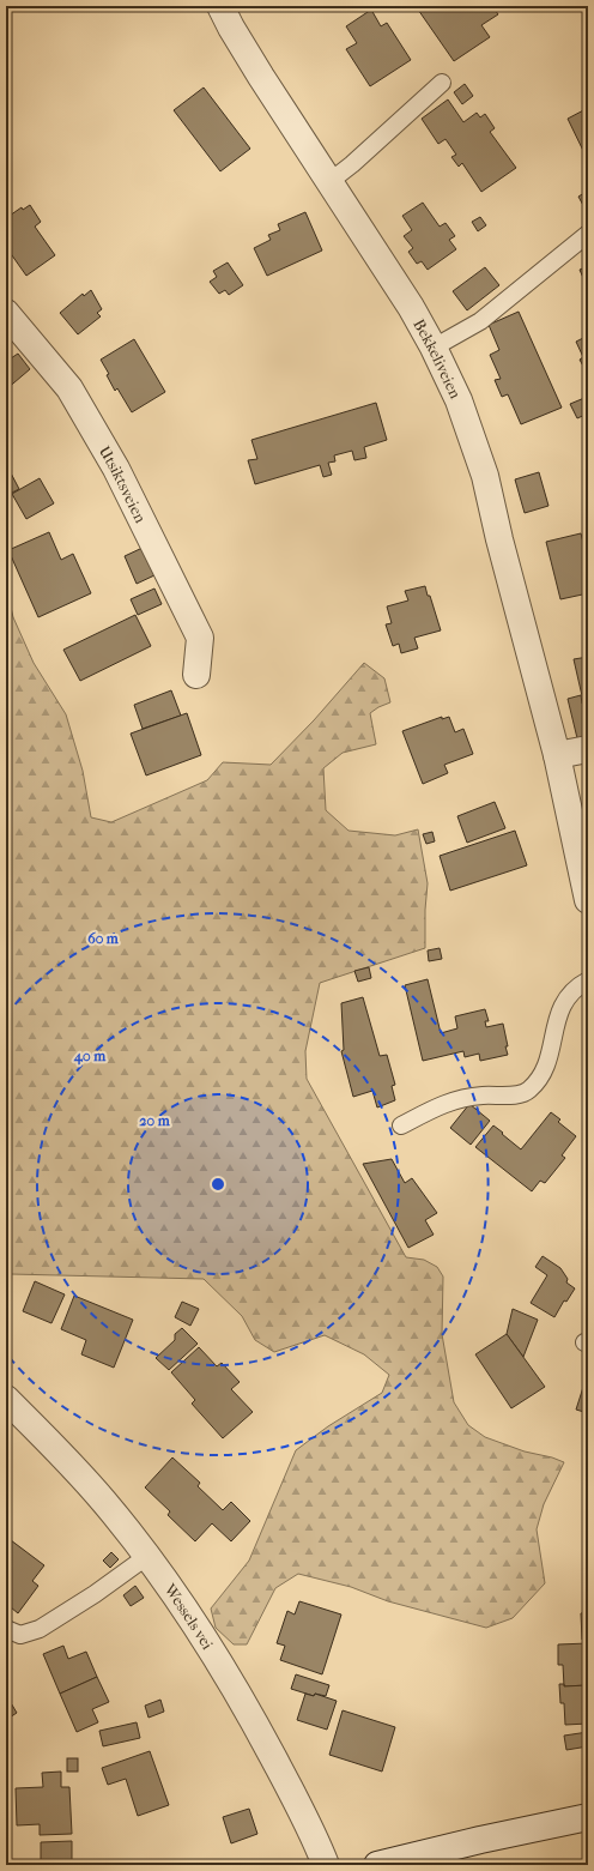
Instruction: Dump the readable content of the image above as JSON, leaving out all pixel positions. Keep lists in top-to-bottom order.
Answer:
{
  "streets": {
    "street": ["Bekkeliveien", "Utsiktsveien", "Wessels vei"]
  },
  "rings": ["60 m", "40 m", "20 m"]
}
